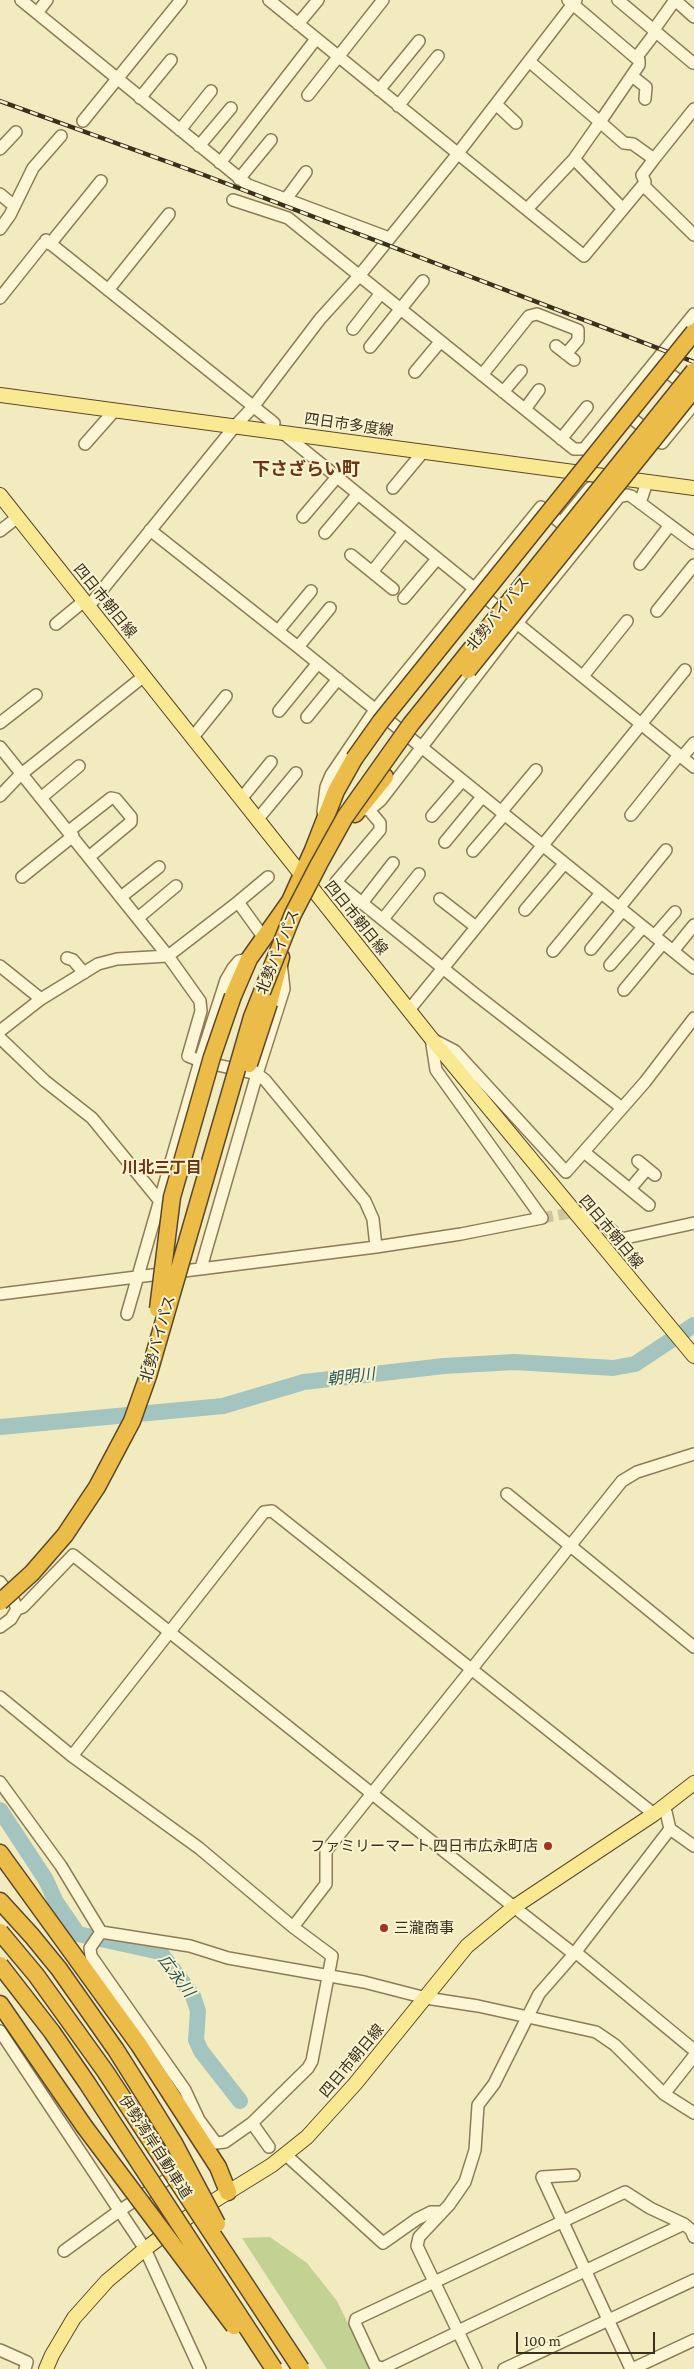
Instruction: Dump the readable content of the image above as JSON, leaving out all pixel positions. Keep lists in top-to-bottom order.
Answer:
{
  "streets": {
    "highway": ["北勢バイパス", "伊勢湾岸自動車道"],
    "main road": ["四日市多度線", "四日市朝日線"]
  },
  "districts": ["下さざらい町", "川北三丁目"],
  "water": ["朝明川", "広永川"],
  "places": ["ファミリーマート 四日市広永町店", "三瀧商事"],
  "scale_bar": "100 m"
}
